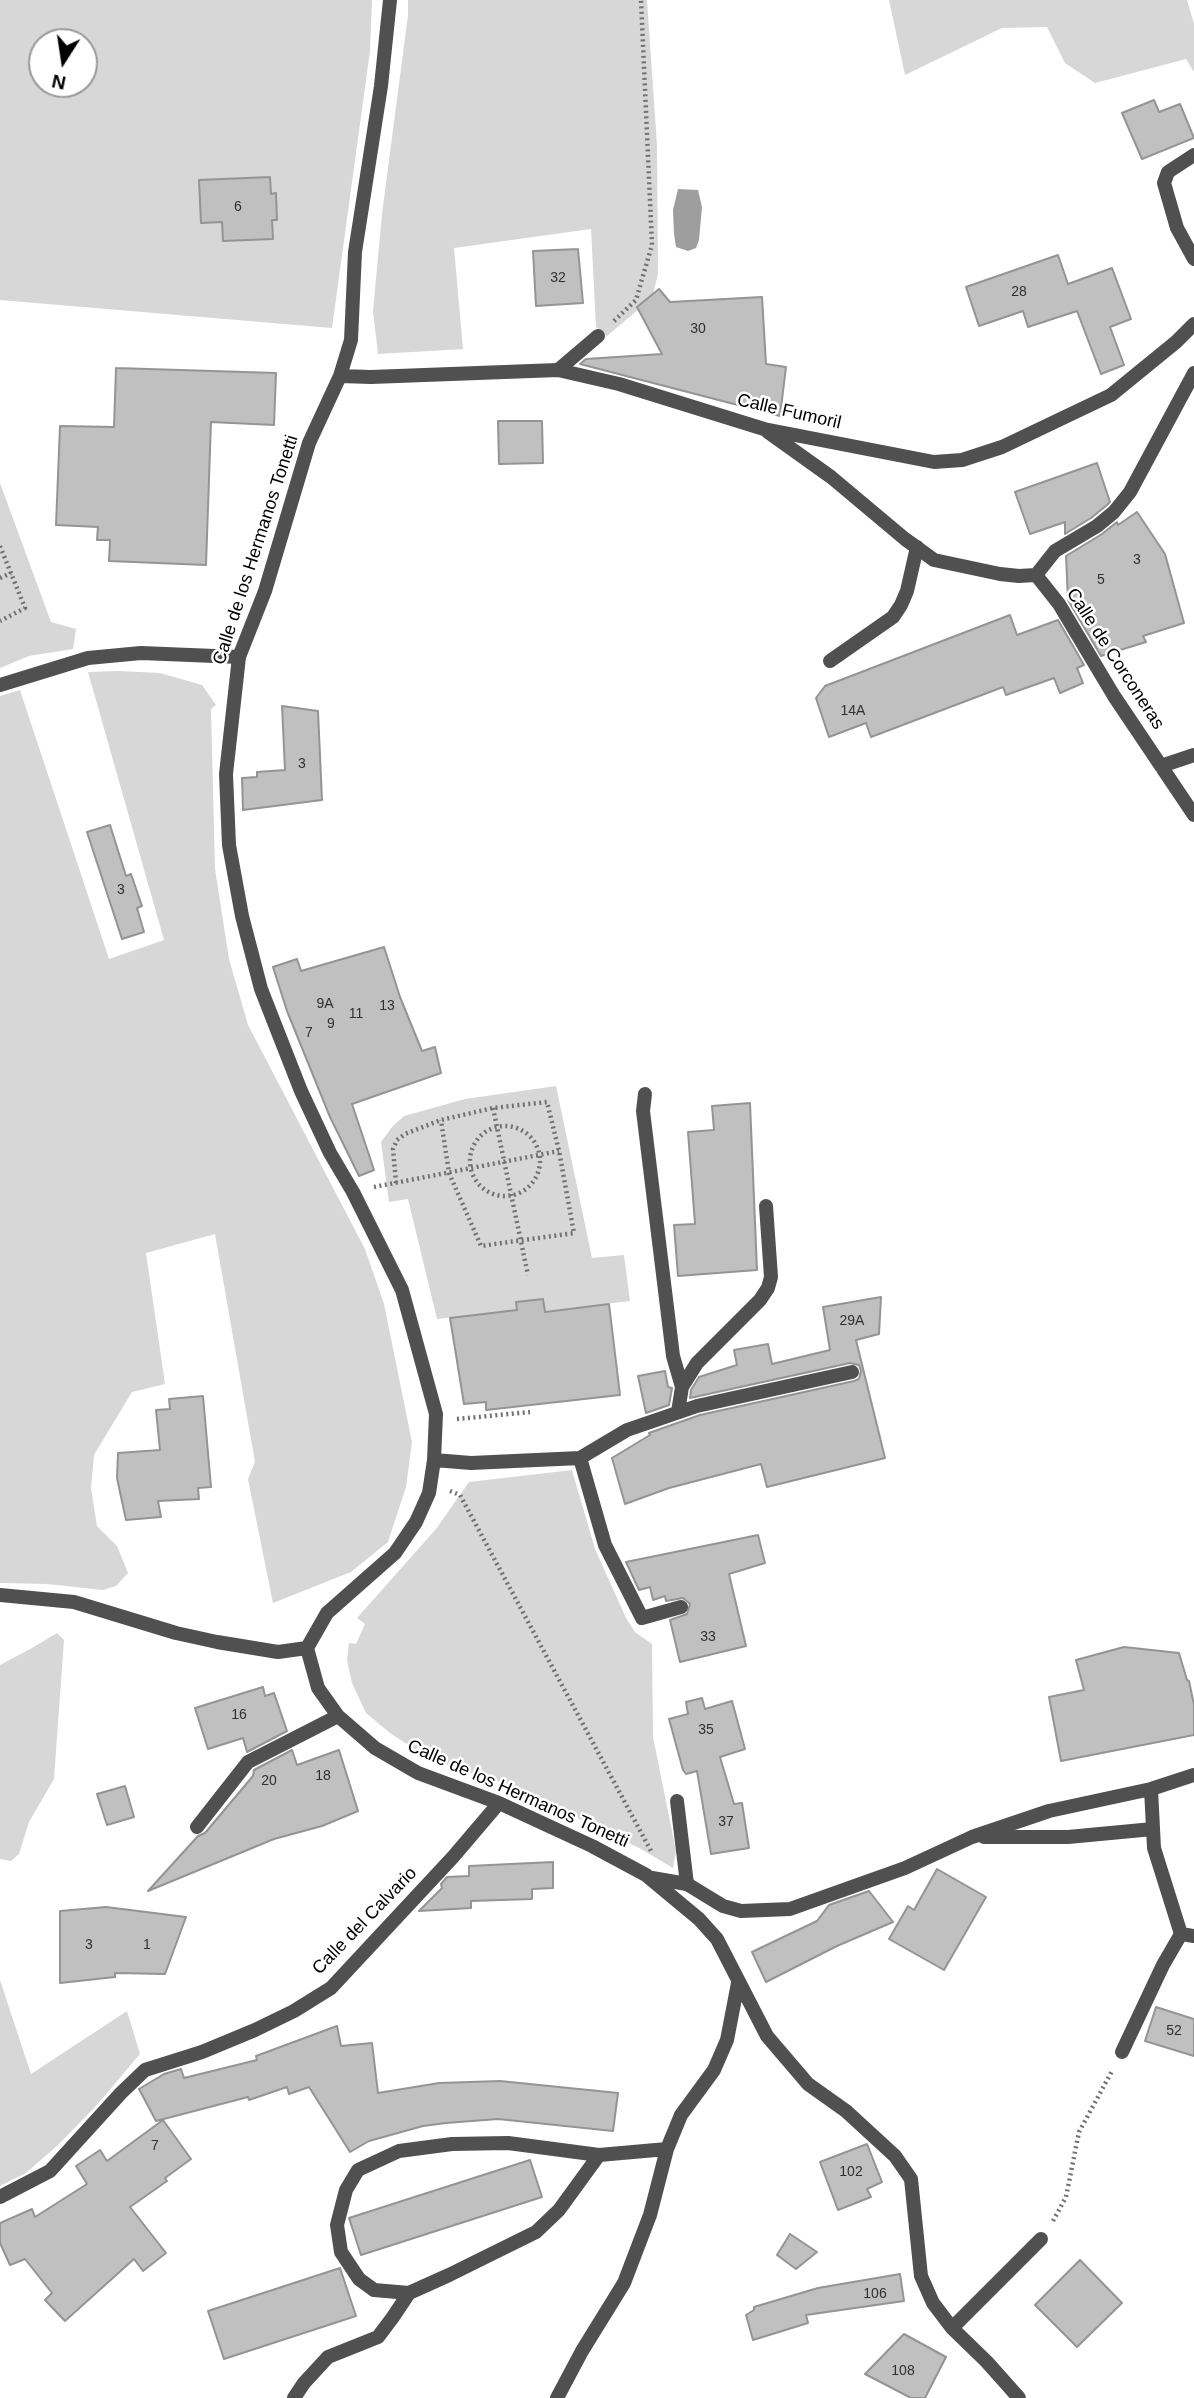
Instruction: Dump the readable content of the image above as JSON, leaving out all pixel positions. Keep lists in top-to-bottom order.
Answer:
{
  "streets": {
    "street": [
      "Calle Fumoril",
      "Calle de los Hermanos Tonetti",
      "Calle de Corconeras",
      "Calle del Calvario"
    ]
  },
  "crossings": [
    ["Calle Fumoril", "Calle de los Hermanos Tonetti"],
    ["Calle de los Hermanos Tonetti", "Calle del Calvario"]
  ],
  "house_numbers": [
    "6",
    "32",
    "28",
    "30",
    "3",
    "5",
    "14A",
    "3",
    "3",
    "9A",
    "13",
    "11",
    "9",
    "7",
    "29A",
    "33",
    "16",
    "35",
    "18",
    "20",
    "37",
    "3",
    "1",
    "52",
    "7",
    "102",
    "106",
    "108"
  ],
  "north": "bottom"
}
